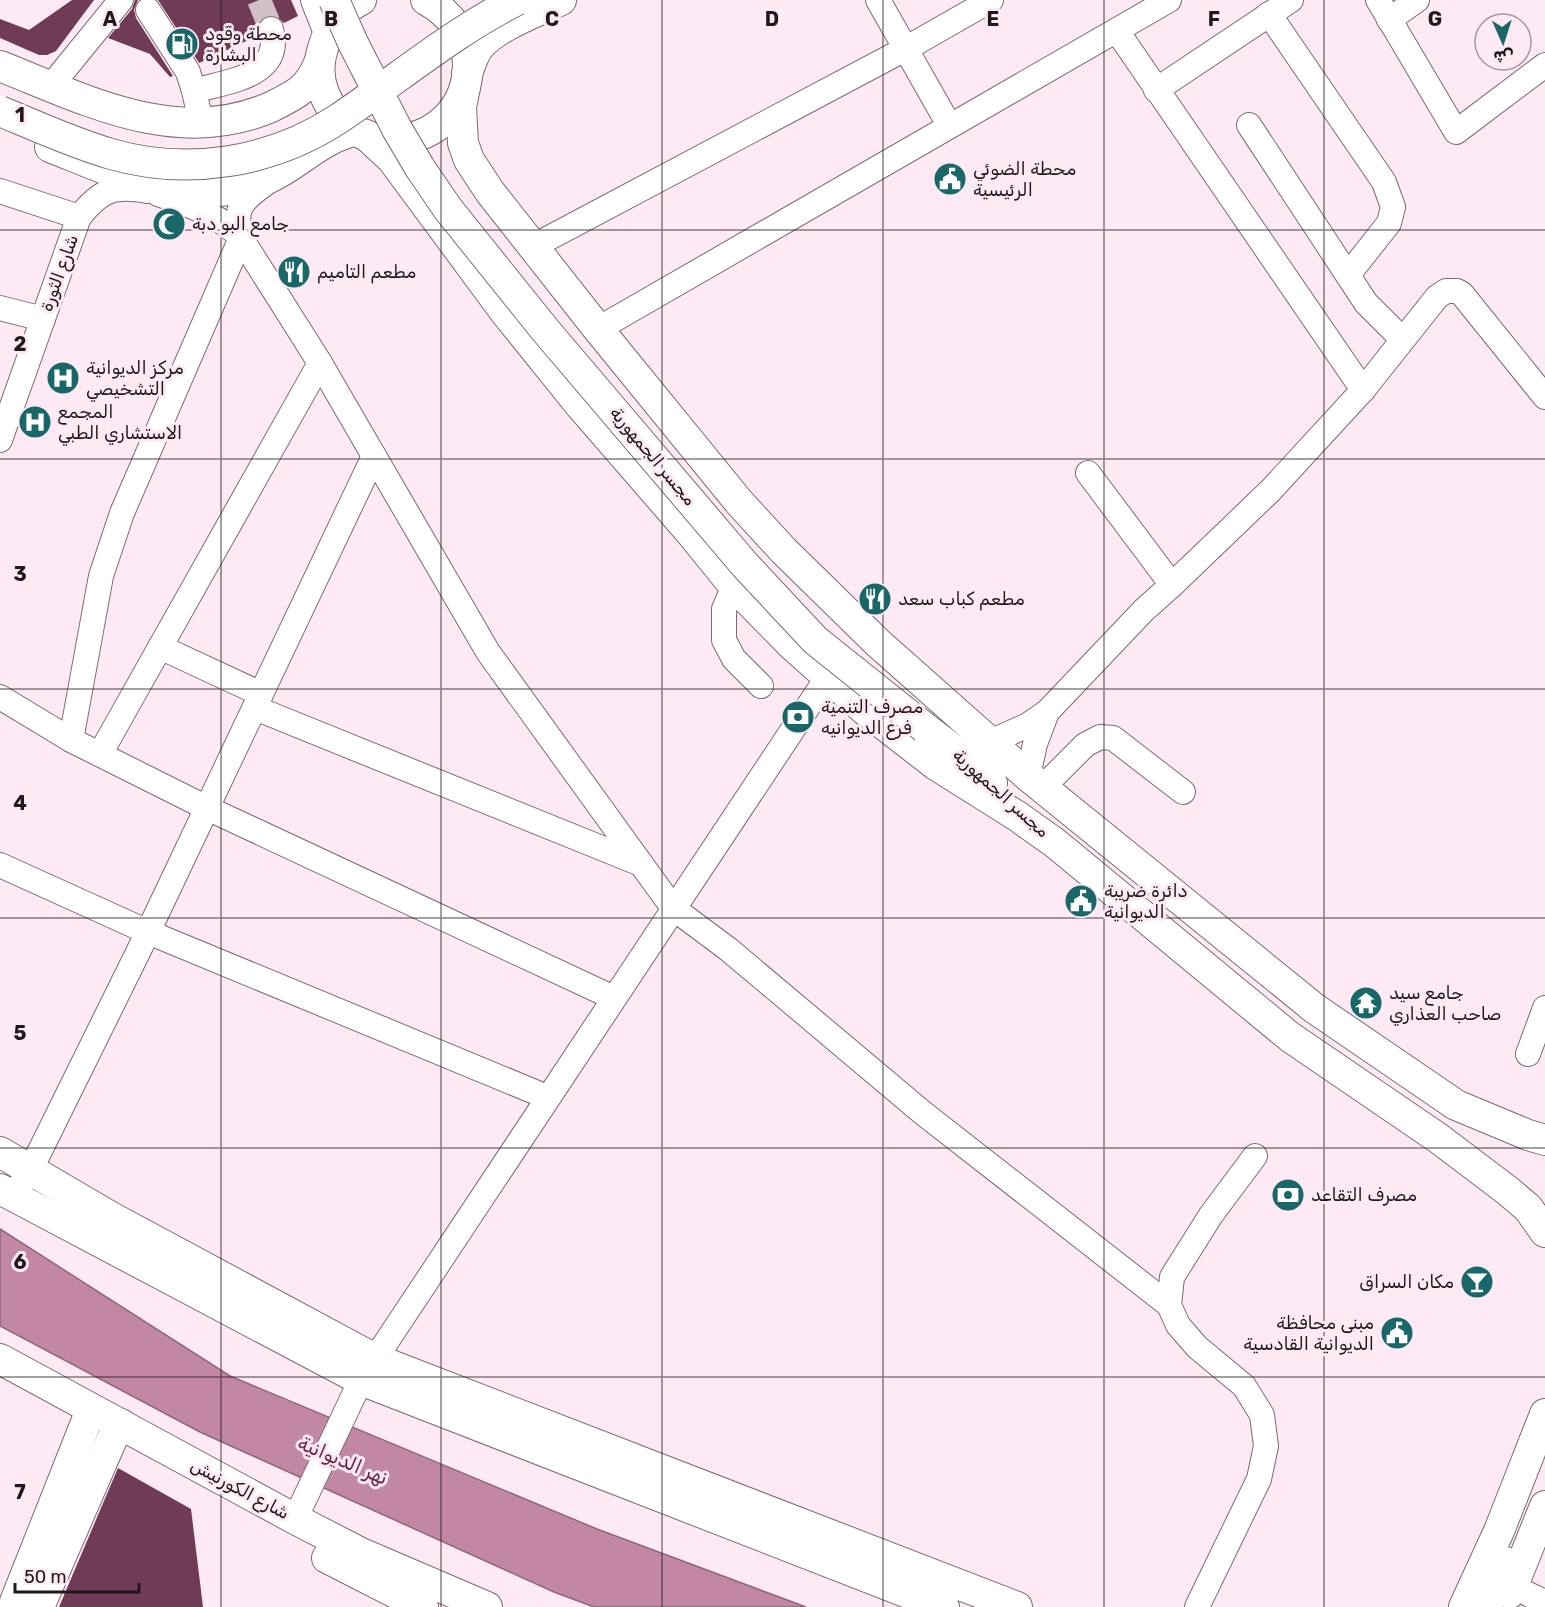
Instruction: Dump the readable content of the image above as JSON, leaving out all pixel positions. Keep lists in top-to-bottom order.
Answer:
{
  "streets": {
    "main road": ["مجسر الجمهورية", "شارع الكورنيش"],
    "street": ["شارع الثورة"]
  },
  "water": ["نهر الديوانية"],
  "places": {
    "fuel station": ["محطة وقود البشارة"],
    "public building": ["محطة الضوئي الرئيسية", "دائرة ضريبة الديوانية", "مبنى محافظة الديوانية القادسية"],
    "mosque": ["جامع البو دبة"],
    "restaurant": ["مطعم التاميم", "مطعم كباب سعد"],
    "hospital": ["مركز الديوانية التشخيصي", "المجمع الاستشاري الطبي"],
    "bank": ["مصرف التنمية فرع الديوانيه", "مصرف التقاعد"],
    "temple": ["جامع سيد صاحب العذاري"],
    "bar": ["مكان السراق"]
  },
  "scale_bar": "50 m",
  "north": "bottom",
  "grid": {
    "columns": [
      "A",
      "B",
      "C",
      "D",
      "E",
      "F",
      "G"
    ],
    "rows": [
      "1",
      "2",
      "3",
      "4",
      "5",
      "6",
      "7"
    ]
  }
}
